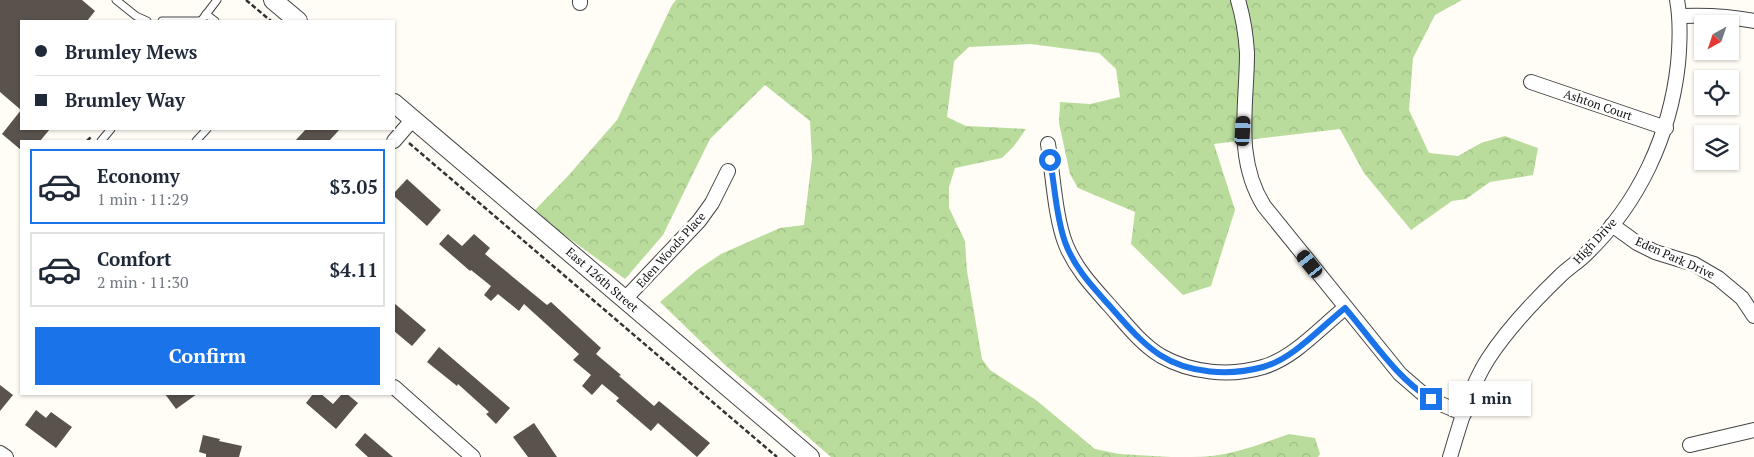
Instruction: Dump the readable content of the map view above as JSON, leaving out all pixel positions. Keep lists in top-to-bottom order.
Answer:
{
  "streets": {
    "street": [
      "Ashton Court",
      "High Drive",
      "Eden Woods Place",
      "Eden Park Drive",
      "East 126th Street"
    ]
  },
  "crossings": [
    ["Ashton Court", "High Drive"],
    ["High Drive", "Eden Park Drive"],
    ["Eden Woods Place", "East 126th Street"]
  ],
  "north": "bottom left",
  "page": {
    "banner": ["Brumley Mews", "Brumley Way"],
    "list": [
      {
        "name": "Economy",
        "note": "1 min · 11:29",
        "value": "$3.05"
      },
      {
        "name": "Comfort",
        "note": "2 min · 11:30",
        "value": "$4.11"
      }
    ],
    "buttons": "Confirm",
    "bubble": "1 min"
  }
}
